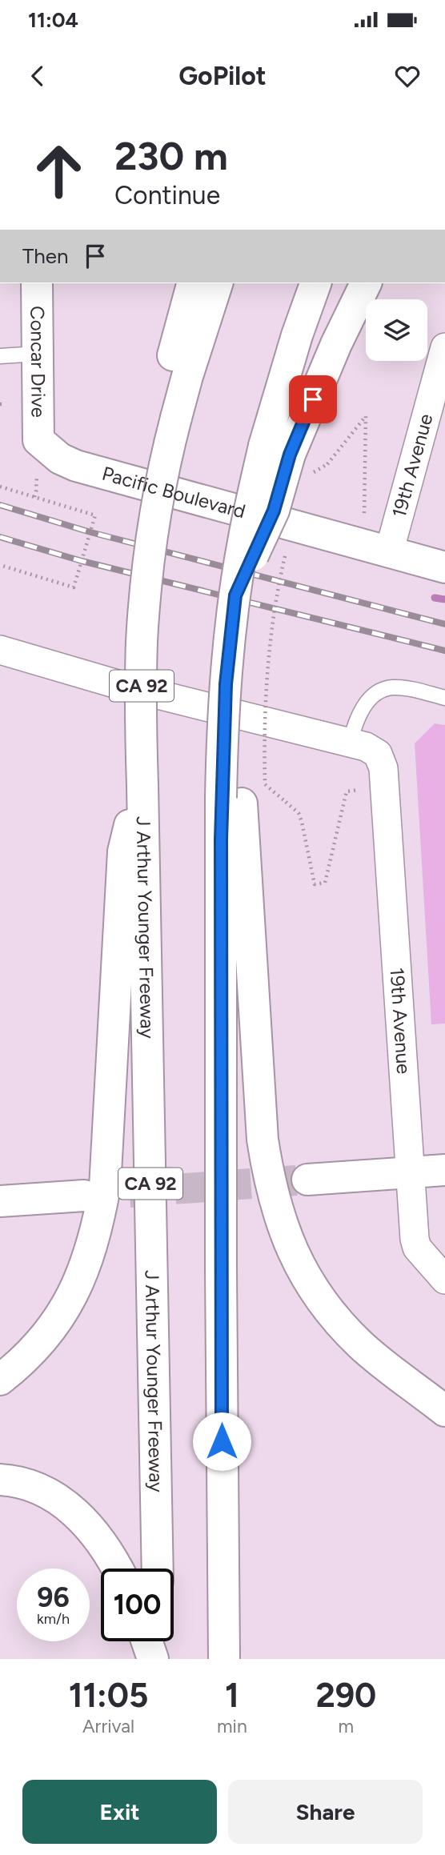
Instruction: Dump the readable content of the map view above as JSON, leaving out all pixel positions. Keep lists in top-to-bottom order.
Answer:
{
  "streets": {
    "main road": [
      "Concar Drive",
      "Pacific Boulevard",
      "CA 92",
      "J Arthur Younger Freeway"
    ],
    "street": ["19th Avenue"]
  },
  "crossings": [
    ["Concar Drive", "Pacific Boulevard"],
    ["19th Avenue", "Pacific Boulevard"]
  ],
  "page": {
    "status": "11:04",
    "header": "GoPilot",
    "turn": ["230 m", "Continue"],
    "then": "Then",
    "speed": "96 km/h",
    "limit": "100",
    "eta": [
      "11:05",
      "Arrival",
      "1",
      "min",
      "290",
      "m"
    ],
    "buttons": ["Exit", "Share"]
  }
}
